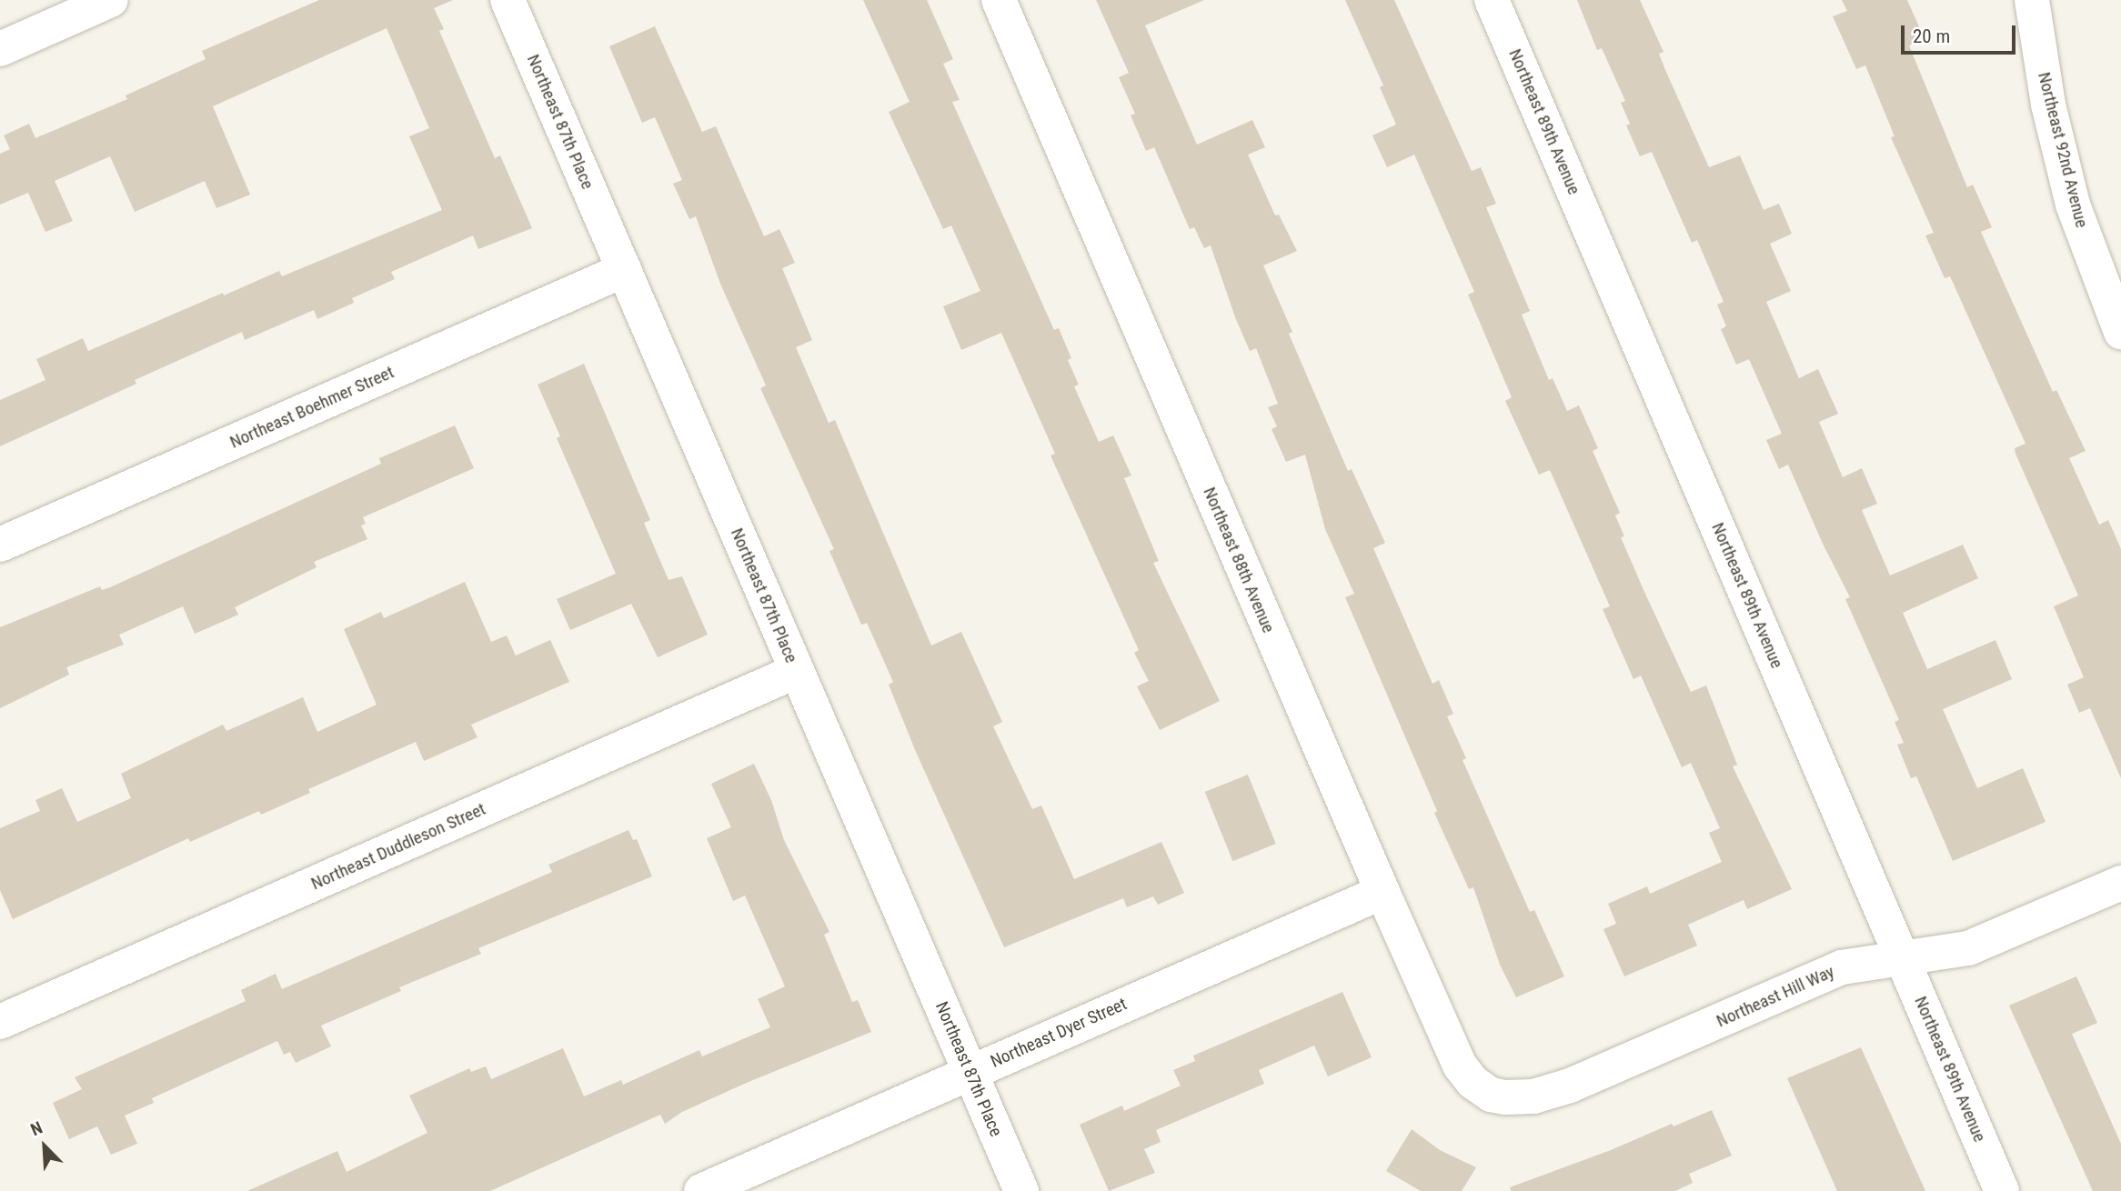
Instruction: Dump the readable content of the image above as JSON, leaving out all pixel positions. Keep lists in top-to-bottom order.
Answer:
{
  "streets": {
    "street": [
      "Northeast 87th Place",
      "Northeast 89th Avenue",
      "Northeast 92nd Avenue",
      "Northeast Boehmer Street",
      "Northeast 88th Avenue",
      "Northeast Duddleson Street",
      "Northeast Hill Way",
      "Northeast Dyer Street"
    ]
  },
  "crossings": [
    ["Northeast 87th Place", "Northeast Boehmer Street"],
    ["Northeast 87th Place", "Northeast Duddleson Street"],
    ["Northeast 87th Place", "Northeast Dyer Street"],
    ["Northeast 89th Avenue", "Northeast Hill Way"],
    ["Northeast 88th Avenue", "Northeast Hill Way"],
    ["Northeast 88th Avenue", "Northeast Dyer Street"]
  ],
  "scale_bar": "20 m",
  "north": "top left"
}
